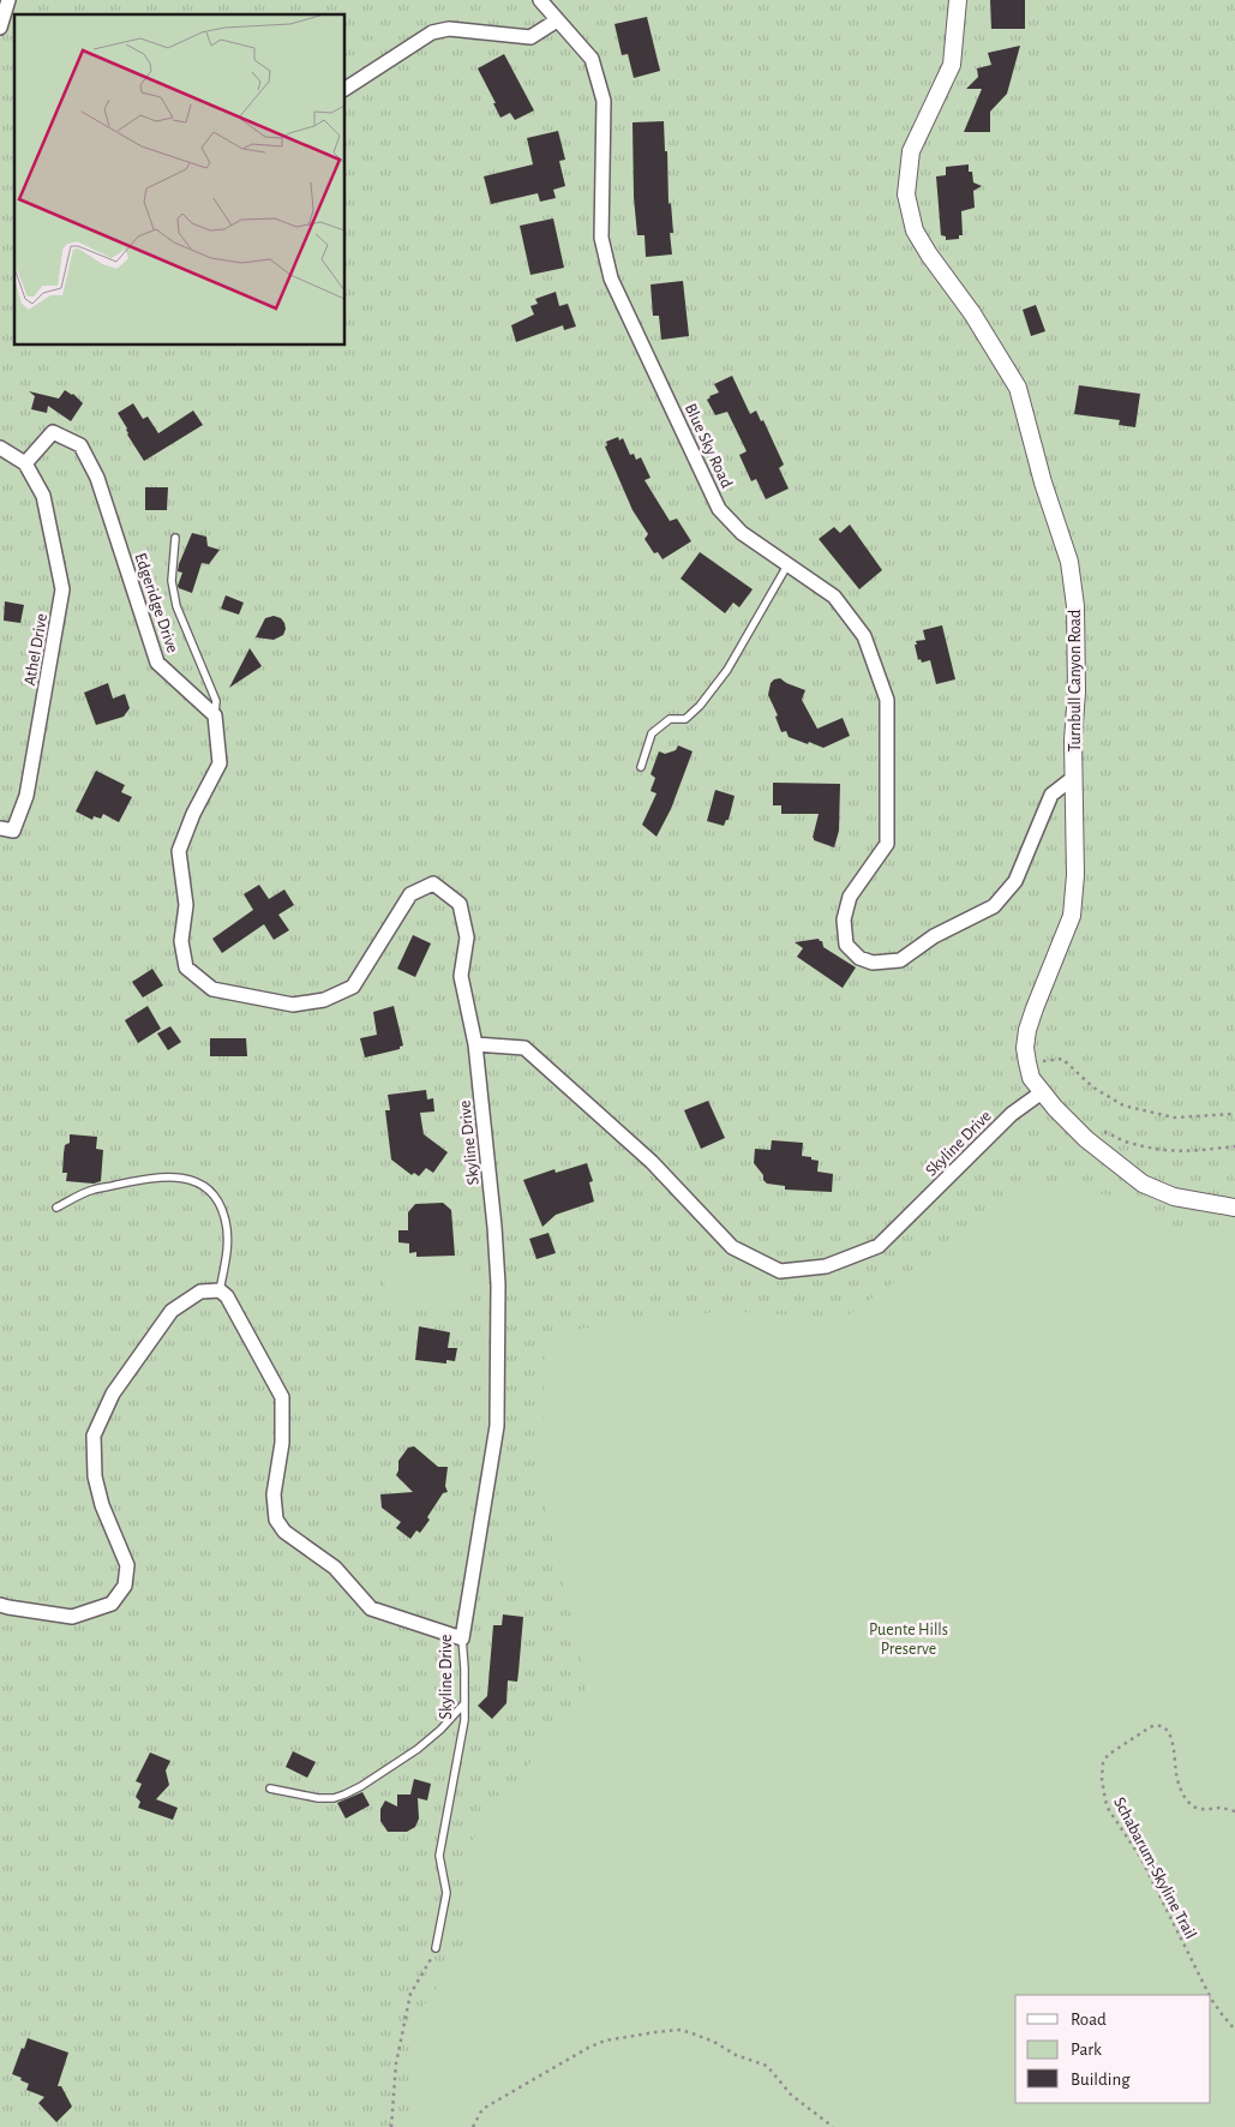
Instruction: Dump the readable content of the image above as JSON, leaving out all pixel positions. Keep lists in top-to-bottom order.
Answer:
{
  "streets": {
    "street": [
      "Blue Sky Road",
      "Edgeridge Drive",
      "Athel Drive",
      "Turnbull Canyon Road",
      "Skyline Drive"
    ],
    "path": ["Schabarum-Skyline Trail"]
  },
  "crossings": [
    ["Blue Sky Road", "Turnbull Canyon Road"],
    ["Edgeridge Drive", "Athel Drive"],
    ["Turnbull Canyon Road", "Skyline Drive"]
  ],
  "parks": ["Puente Hills Preserve"],
  "legend": ["Road", "Park", "Building"]
}
